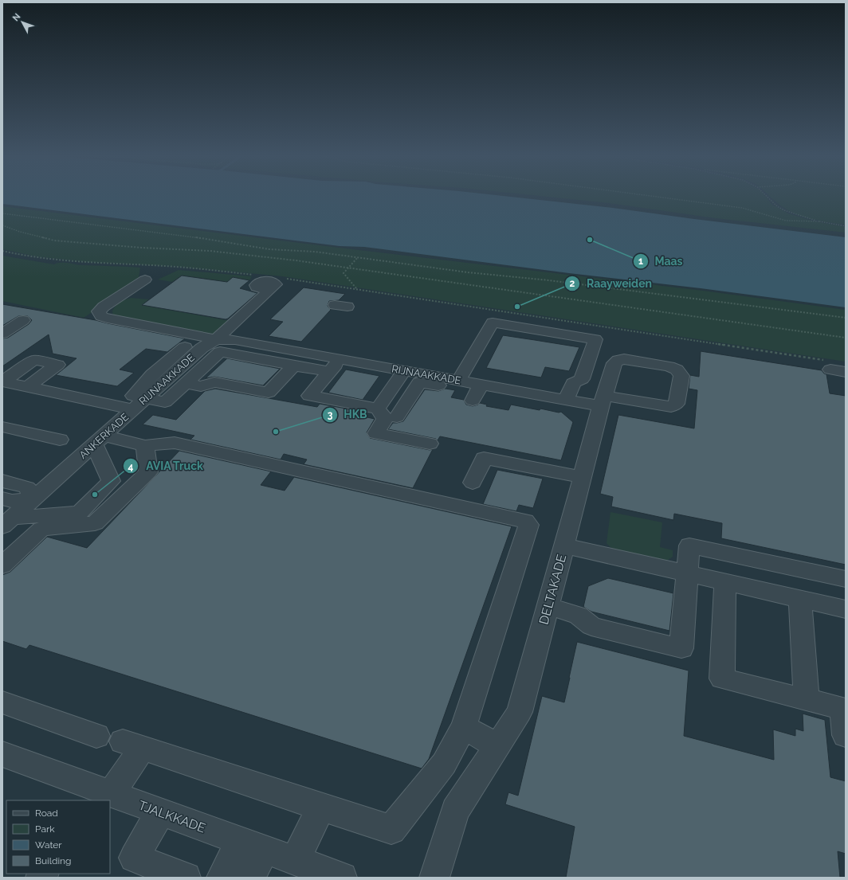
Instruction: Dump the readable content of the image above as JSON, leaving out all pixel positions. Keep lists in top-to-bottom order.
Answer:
{
  "streets": {
    "street": [
      "RIJNAAKKADE",
      "ANKERKADE",
      "DELTAKADE",
      "TJALKKADE"
    ]
  },
  "crossings": [
    ["RIJNAAKKADE", "ANKERKADE"]
  ],
  "places": [
    "Maas",
    "Raayweiden",
    "HKB",
    "AVIA Truck"
  ],
  "legend": [
    "Road",
    "Park",
    "Water",
    "Building"
  ],
  "north": "top left"
}
